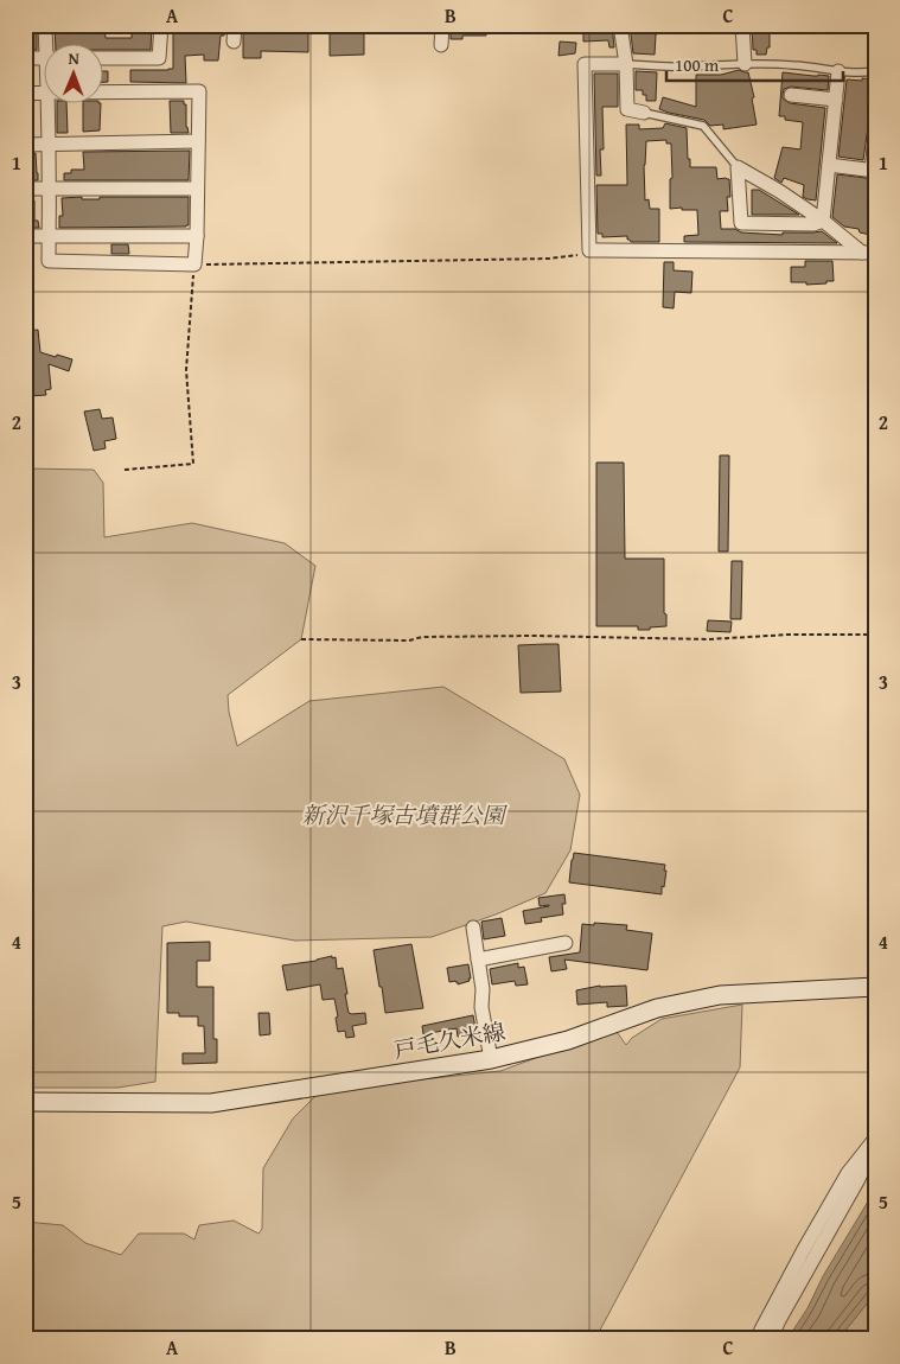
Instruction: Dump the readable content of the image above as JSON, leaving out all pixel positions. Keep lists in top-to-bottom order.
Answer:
{
  "streets": {
    "main road": ["戸毛久米線"]
  },
  "parks": ["新沢千塚古墳群公園"],
  "scale_bar": "100 m",
  "north": "top",
  "grid": {
    "columns": ["A", "B", "C"],
    "rows": [
      "1",
      "2",
      "3",
      "4",
      "5"
    ]
  }
}
